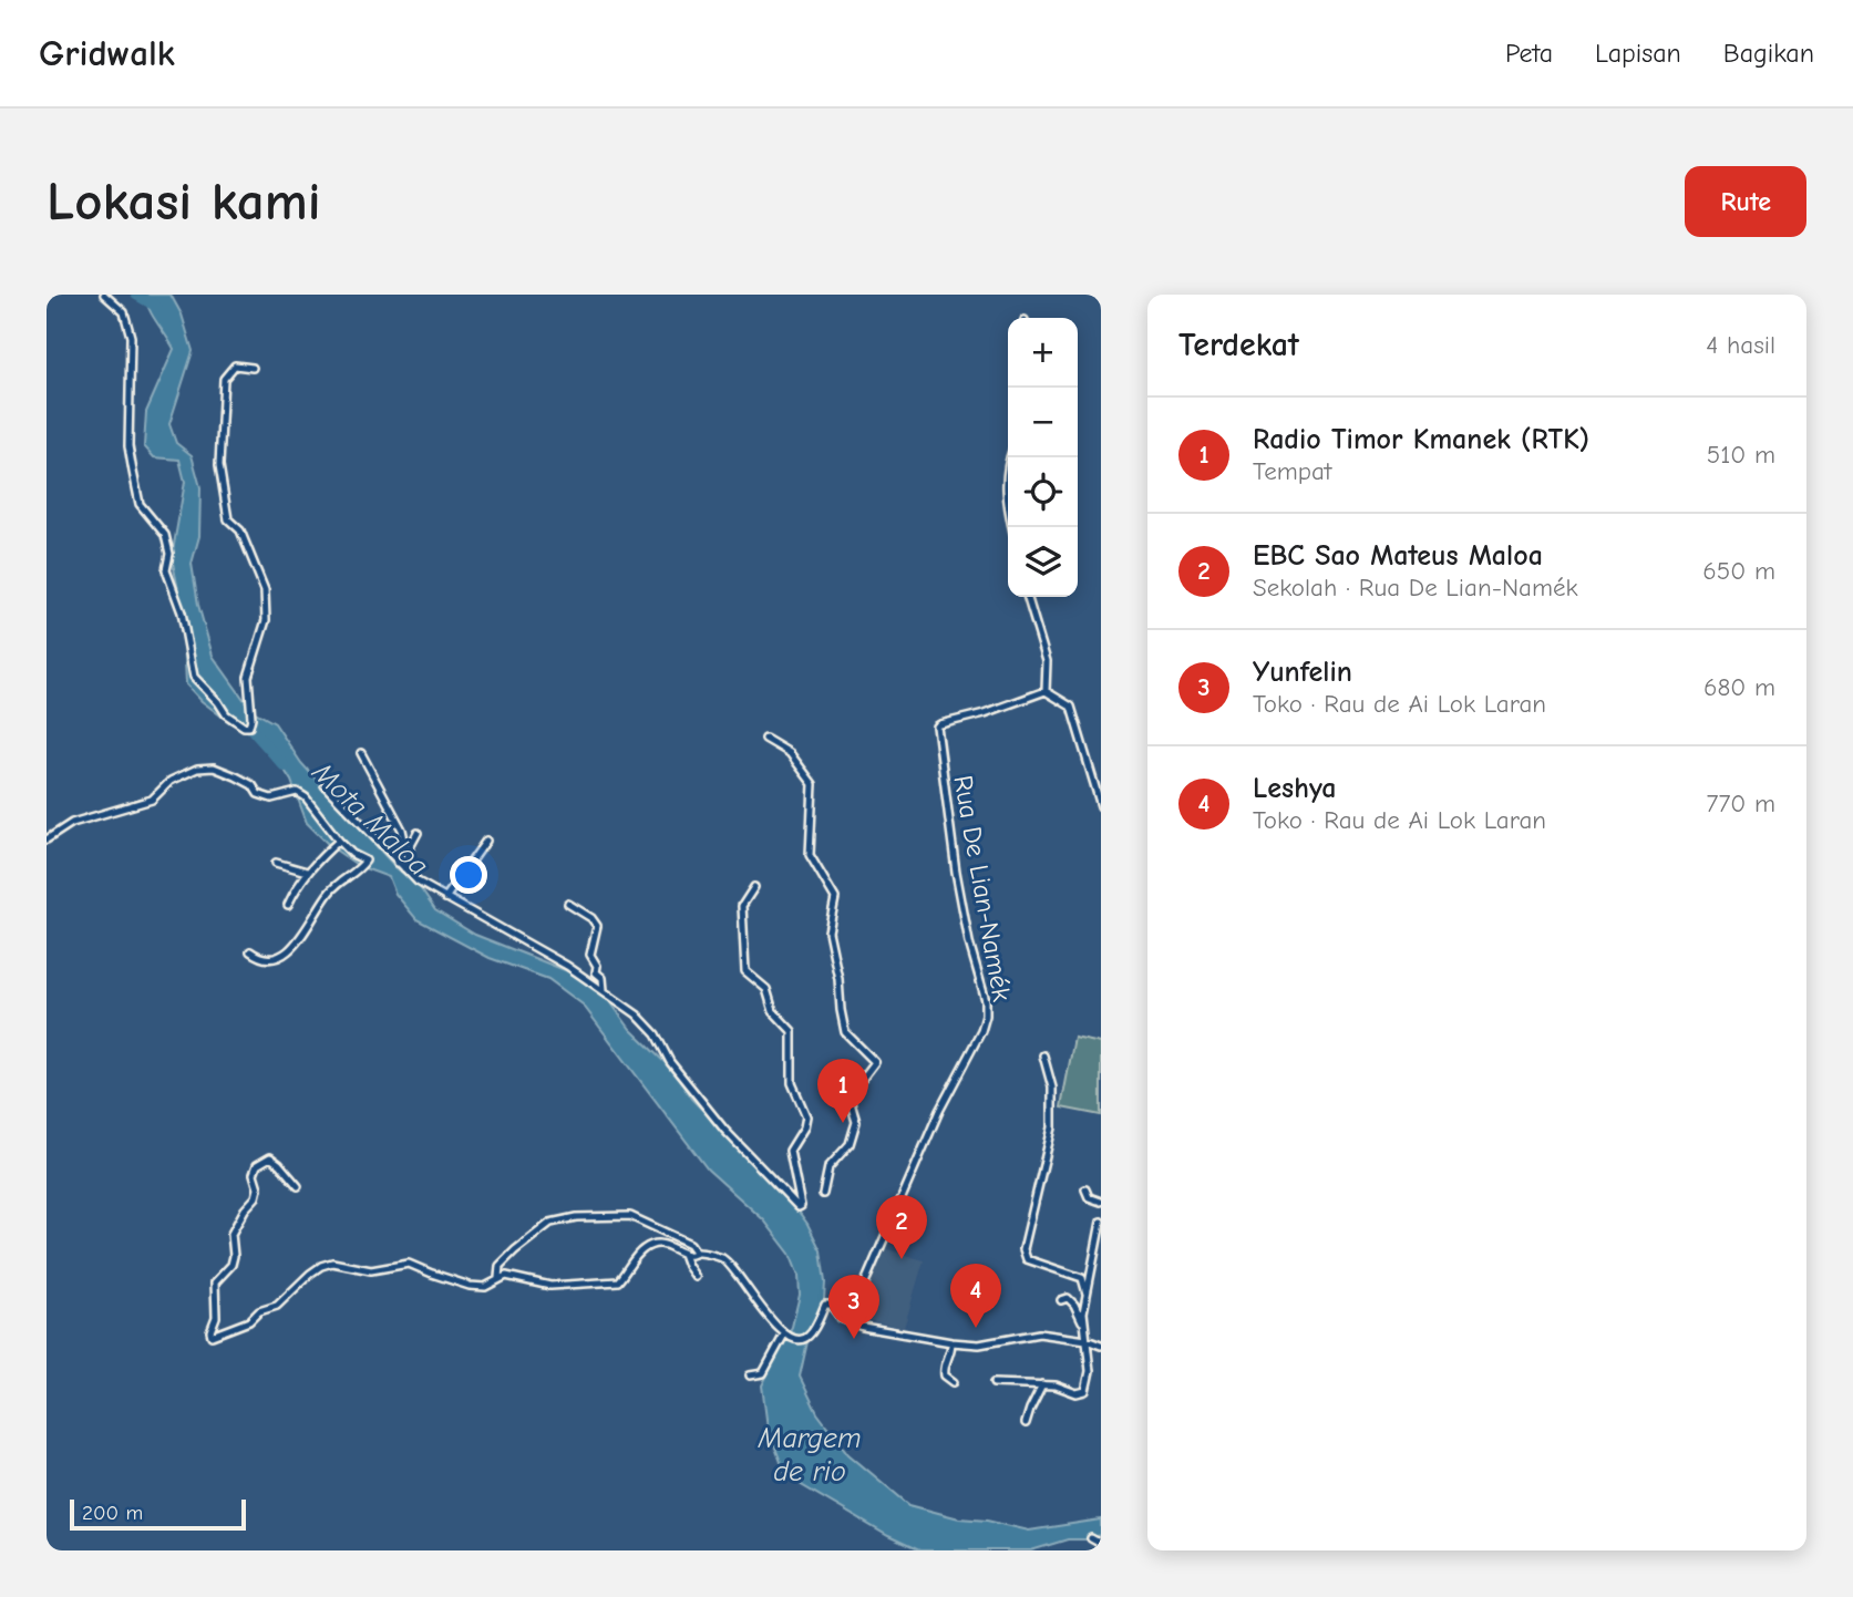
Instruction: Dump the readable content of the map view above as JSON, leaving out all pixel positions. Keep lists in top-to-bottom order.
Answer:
{
  "streets": {
    "street": ["Rua De Lian-Namék"]
  },
  "water": ["Mota Maloa", "Margem de rio"],
  "scale_bar": "200 m",
  "page": {
    "header": "Gridwalk",
    "nav": ["Peta", "Lapisan", "Bagikan"],
    "buttons": "Rute",
    "title": "Lokasi kami",
    "heading": ["Terdekat", "4 hasil"],
    "map_buttons": ["+", "−"],
    "list": [
      {
        "mark": "1",
        "name": "Radio Timor Kmanek (RTK)",
        "note": "Tempat",
        "value": "510 m"
      },
      {
        "mark": "2",
        "name": "EBC Sao Mateus Maloa",
        "note": "Sekolah · Rua De Lian-Namék",
        "value": "650 m"
      },
      {
        "mark": "3",
        "name": "Yunfelin",
        "note": "Toko · Rau de Ai Lok Laran",
        "value": "680 m"
      },
      {
        "mark": "4",
        "name": "Leshya",
        "note": "Toko · Rau de Ai Lok Laran",
        "value": "770 m"
      }
    ],
    "pins": [
      "1",
      "2",
      "4",
      "3"
    ],
    "scale": "200 m"
  }
}
